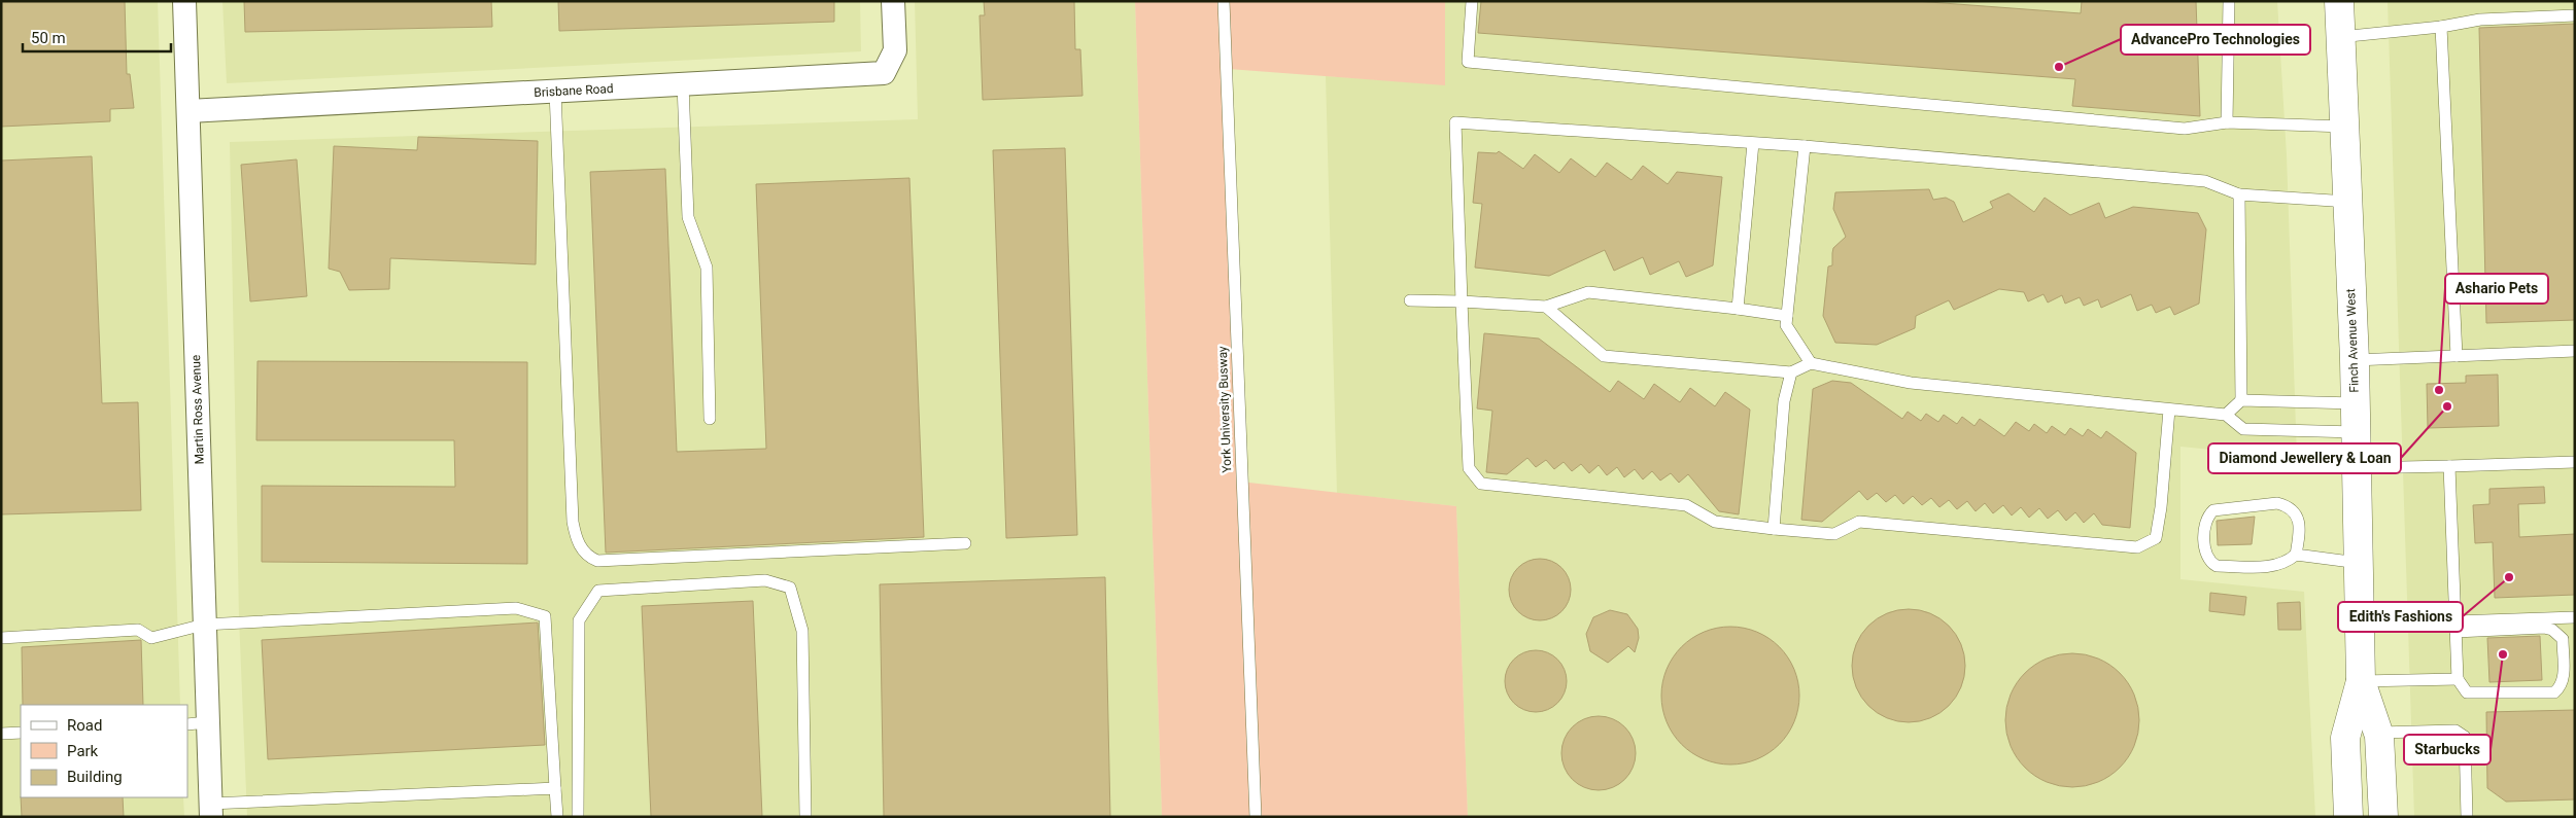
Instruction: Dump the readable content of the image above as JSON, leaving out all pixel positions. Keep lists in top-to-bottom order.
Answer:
{
  "streets": {
    "main road": ["Finch Avenue West"],
    "street": ["Brisbane Road", "Martin Ross Avenue"],
    "lane": ["York University Busway"]
  },
  "crossings": [
    ["Brisbane Road", "Martin Ross Avenue"]
  ],
  "places": [
    "AdvancePro Technologies",
    "Ashario Pets",
    "Diamond Jewellery & Loan",
    "Edith's Fashions",
    "Starbucks"
  ],
  "legend": ["Road", "Park", "Building"],
  "scale_bar": "50 m"
}
